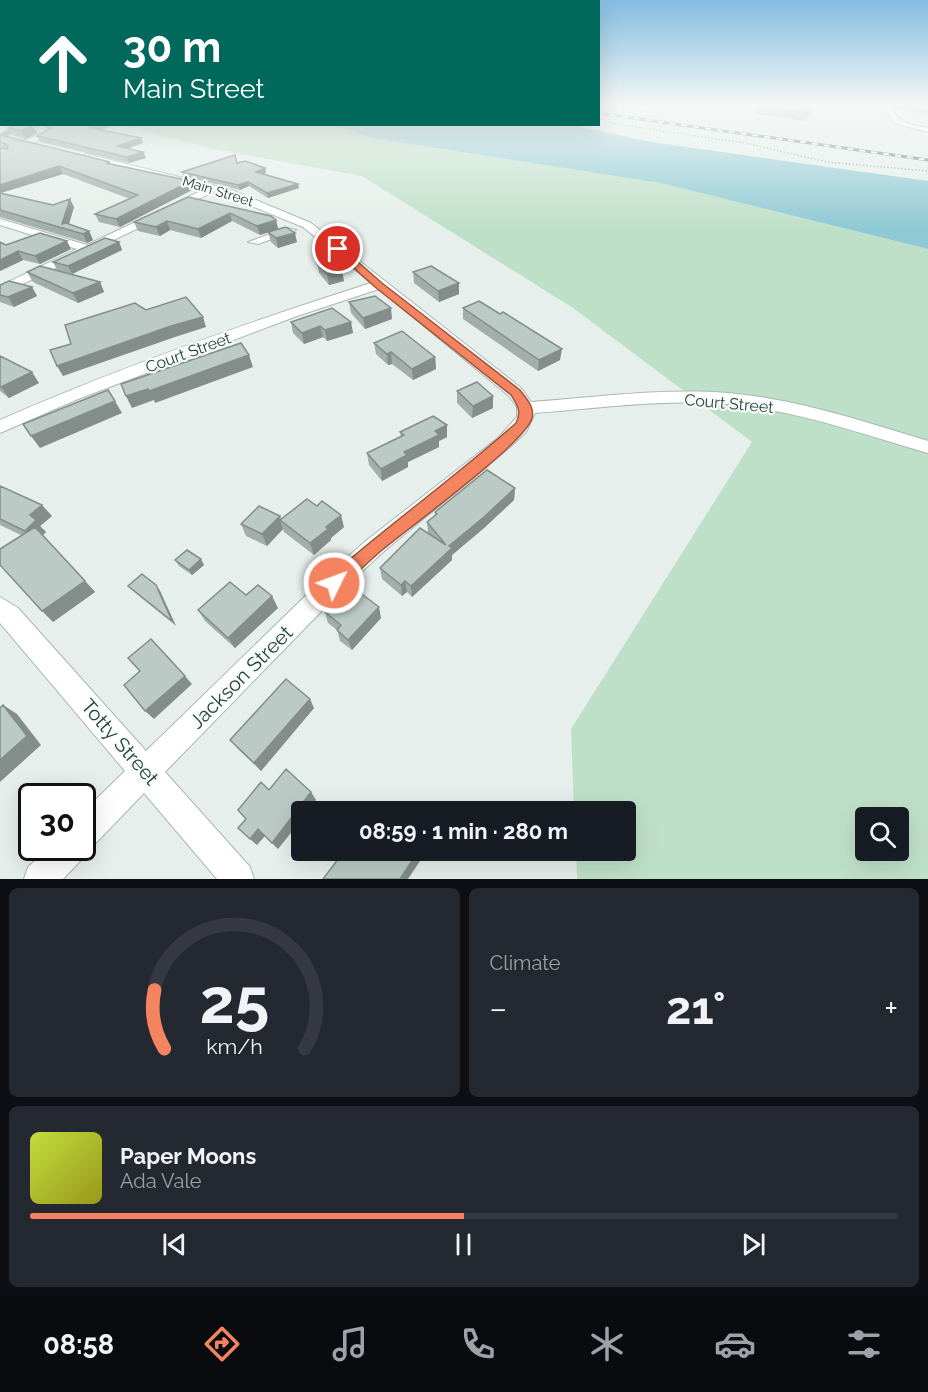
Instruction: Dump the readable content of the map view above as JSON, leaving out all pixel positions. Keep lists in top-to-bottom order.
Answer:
{
  "streets": {
    "street": [
      "Main Street",
      "Court Street",
      "Jackson Street",
      "Totty Street"
    ]
  },
  "crossings": [
    ["Main Street", "Court Street"],
    ["Main Street", "Jackson Street"],
    ["Court Street", "Jackson Street"],
    ["Jackson Street", "Totty Street"]
  ],
  "page": {
    "turn": ["30 m", "Main Street"],
    "limit": "30",
    "trip": "08:59 · 1 min · 280 m",
    "tile": "Climate",
    "heat": ["−", "21°", "+"],
    "song": ["Paper Moons", "Ada Vale"],
    "tabs": "08:58",
    "gauge": ["25", "km/h"]
  }
}
